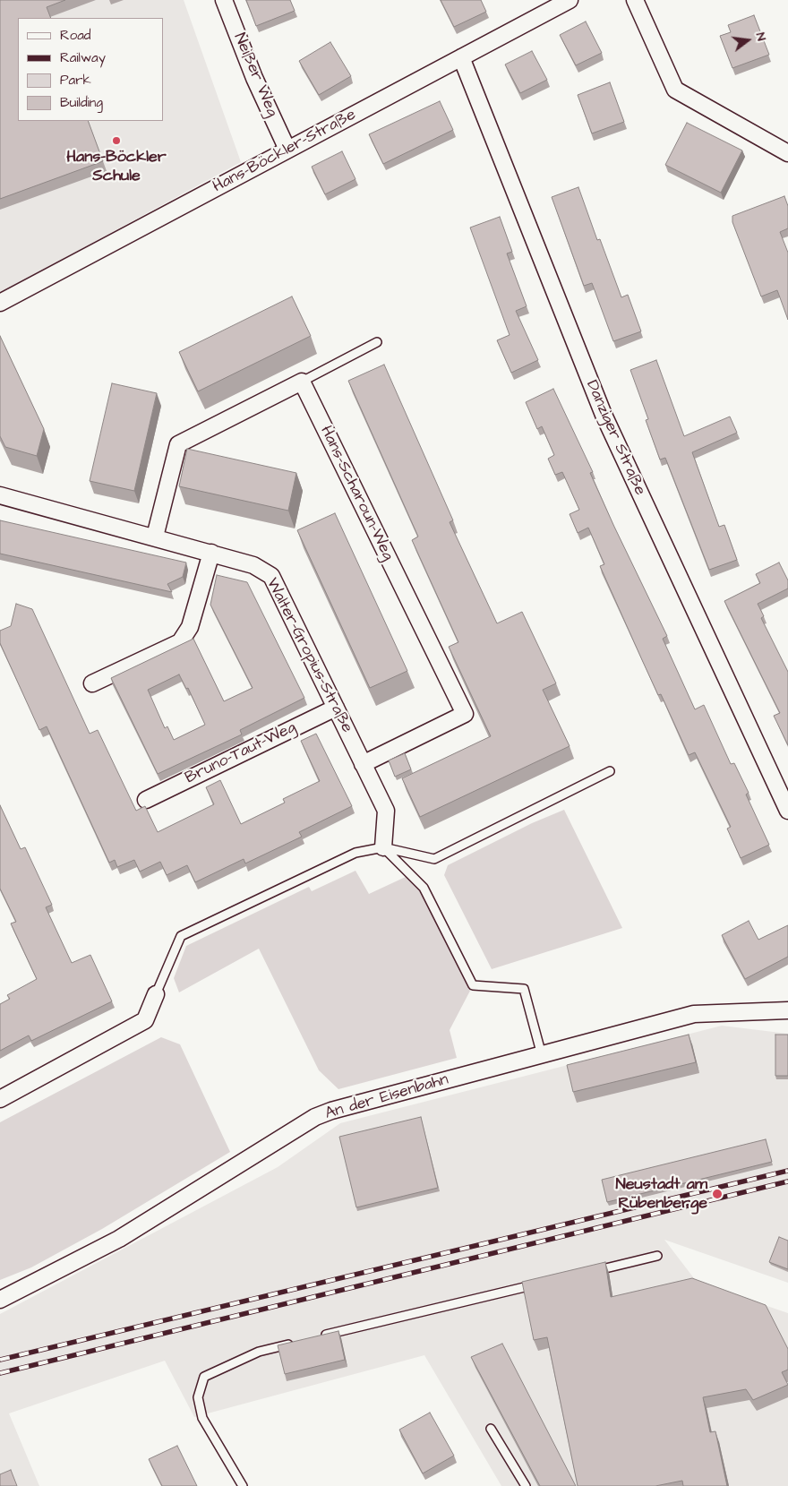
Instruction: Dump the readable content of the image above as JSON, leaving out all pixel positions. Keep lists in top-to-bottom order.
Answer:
{
  "streets": {
    "street": [
      "Neißer Weg",
      "Hans-Böckler-Straße",
      "Danziger Straße",
      "Hans-Scharoun-Weg",
      "Walter-Gropius-Straße",
      "Bruno-Taut-Weg",
      "An der Eisenbahn"
    ]
  },
  "crossings": [
    ["Neißer Weg", "Hans-Böckler-Straße"],
    ["Hans-Böckler-Straße", "Danziger Straße"],
    ["Hans-Scharoun-Weg", "Walter-Gropius-Straße"],
    ["Walter-Gropius-Straße", "Bruno-Taut-Weg"]
  ],
  "places": ["Hans-Böckler Schule", "Neustadt am Rübenberge"],
  "legend": [
    "Road",
    "Railway",
    "Park",
    "Building"
  ],
  "north": "right"
}
